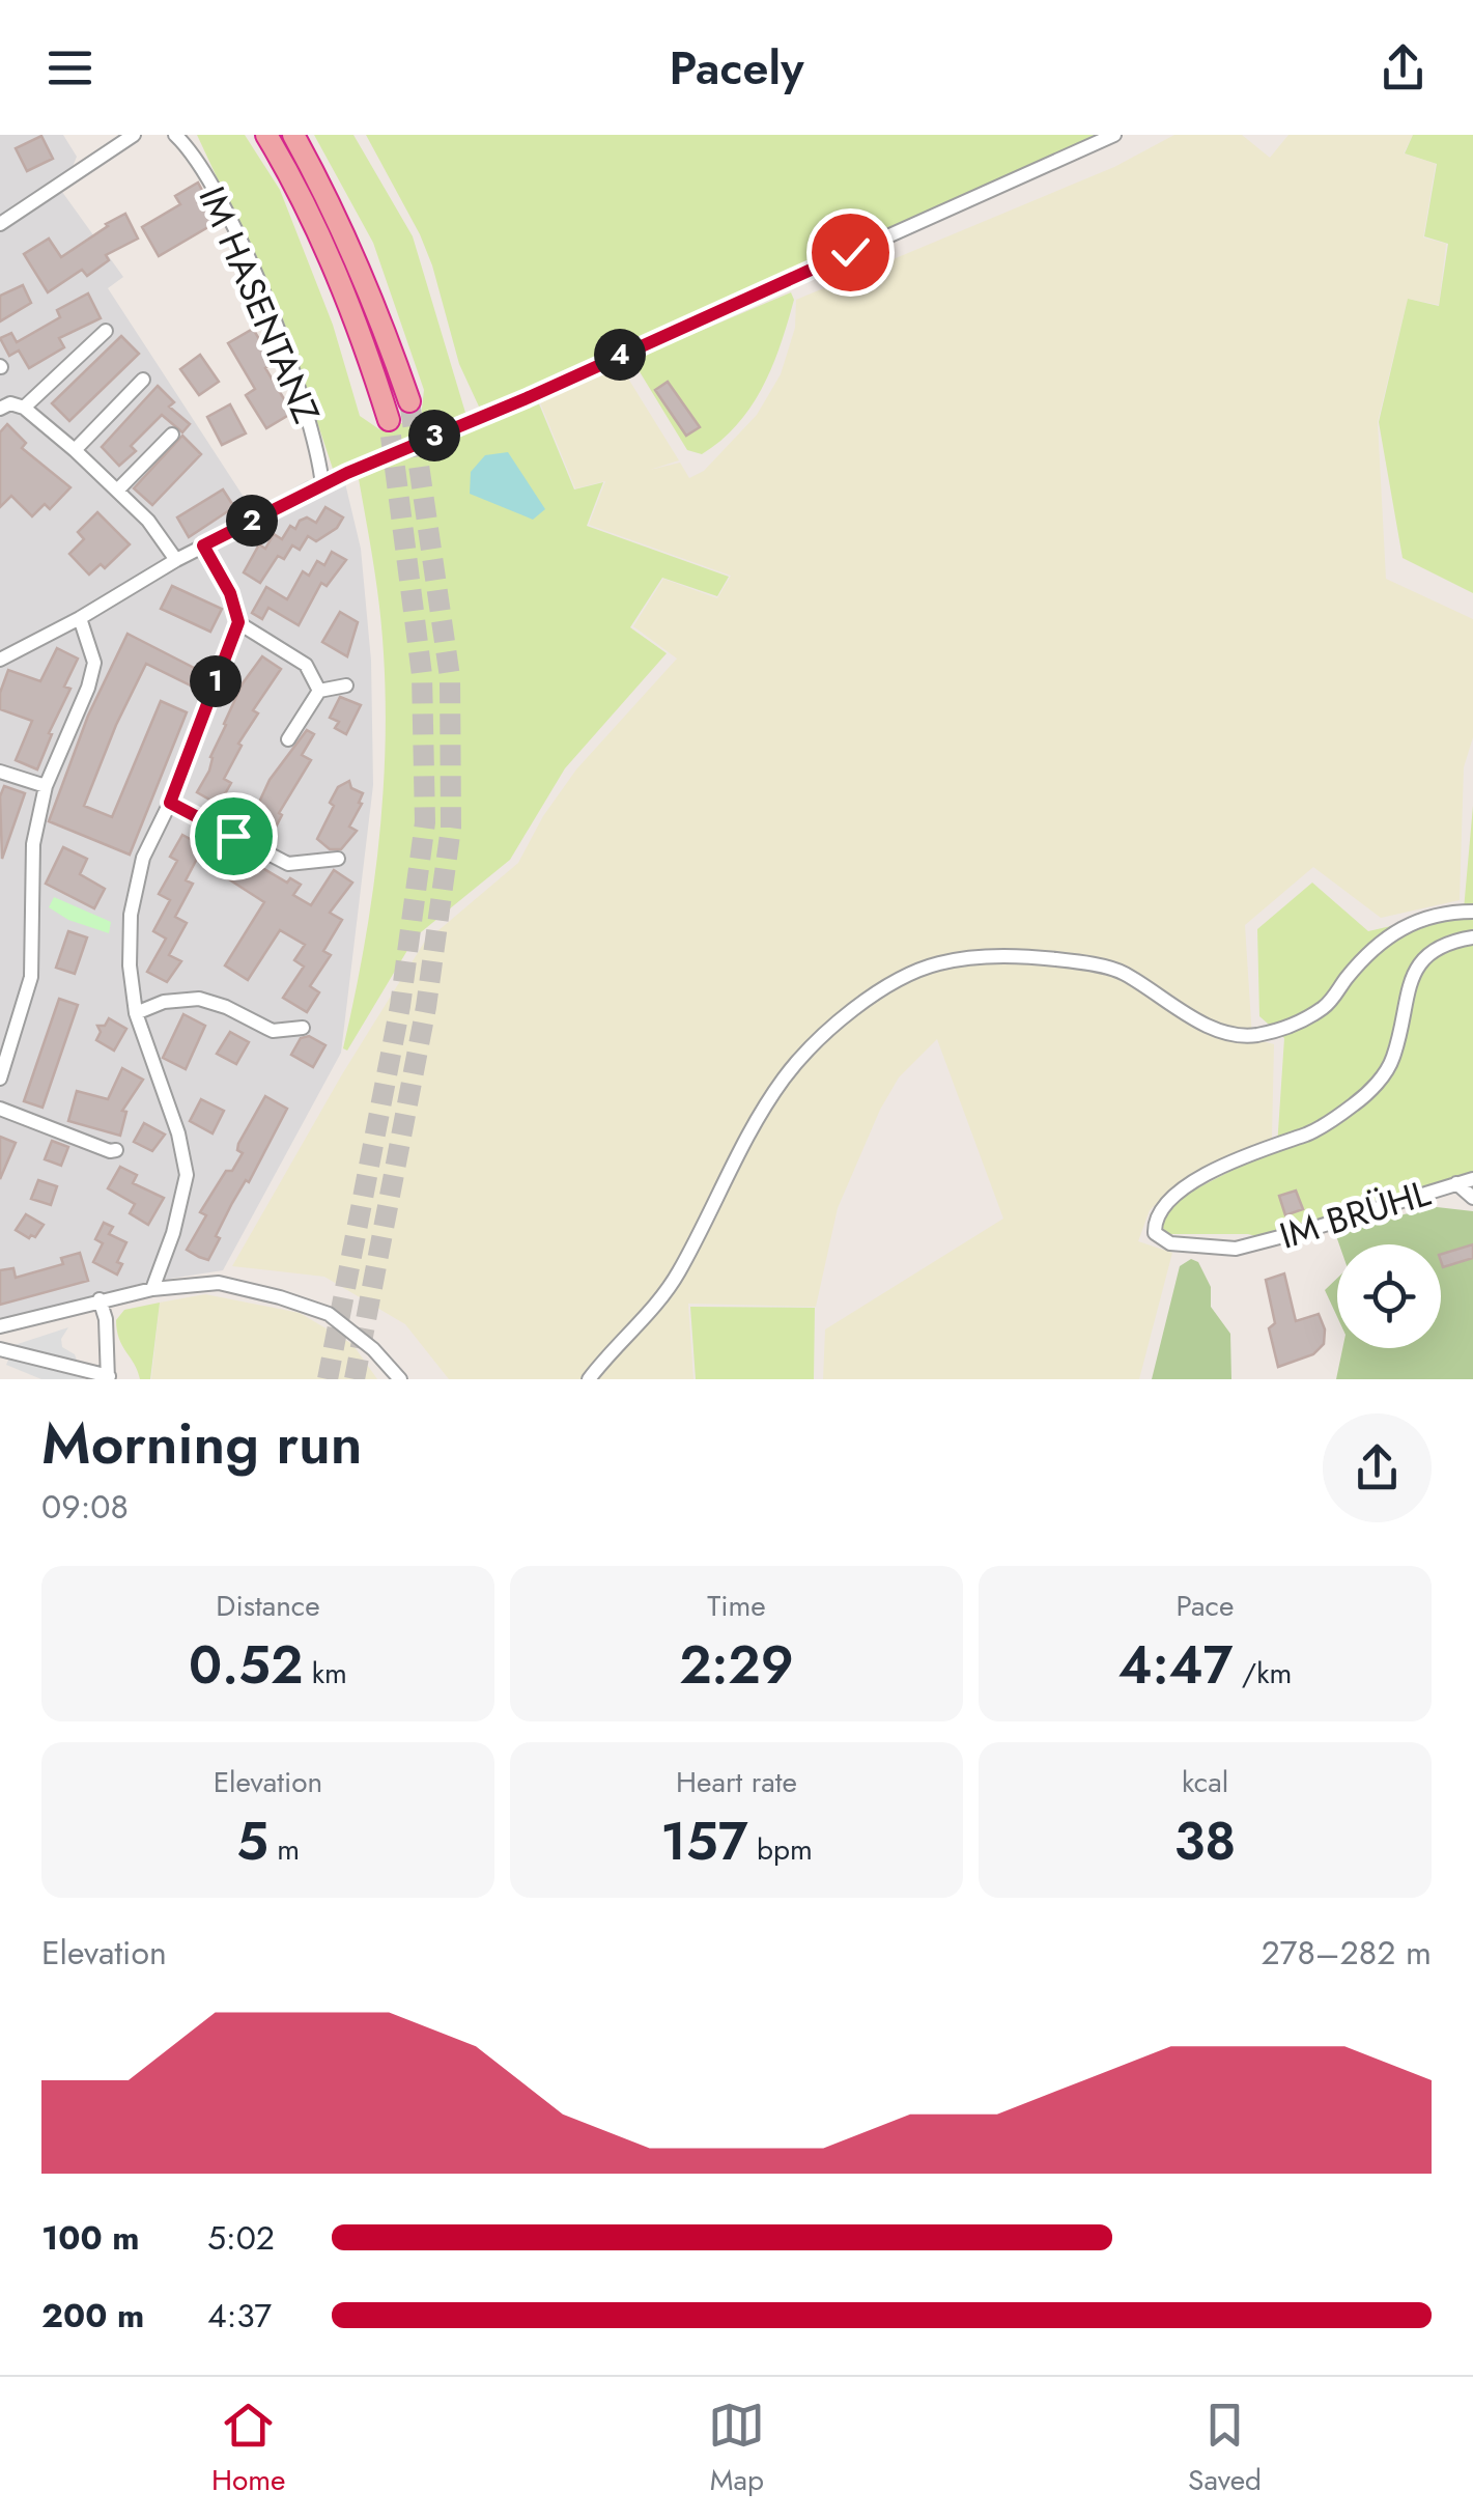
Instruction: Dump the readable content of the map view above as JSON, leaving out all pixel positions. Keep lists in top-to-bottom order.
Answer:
{
  "streets": {
    "street": ["IM HASENTANZ", "IM BRÜHL"]
  },
  "page": {
    "header": "Pacely",
    "pins": [
      "4",
      "3",
      "2",
      "1"
    ],
    "heading": ["Morning run", "09:08"],
    "stats": [
      ["Distance", "0.52 km"],
      ["Time", "2:29"],
      ["Pace", "4:47 /km"],
      ["Elevation", "5 m"],
      ["Heart rate", "157 bpm"],
      ["kcal", "38"]
    ],
    "chart": ["Elevation", "278–282 m"],
    "list": [
      {
        "name": "100 m",
        "note": "5:02"
      },
      {
        "name": "200 m",
        "note": "4:37"
      }
    ],
    "tabs": ["Home", "Map", "Saved"]
  }
}
